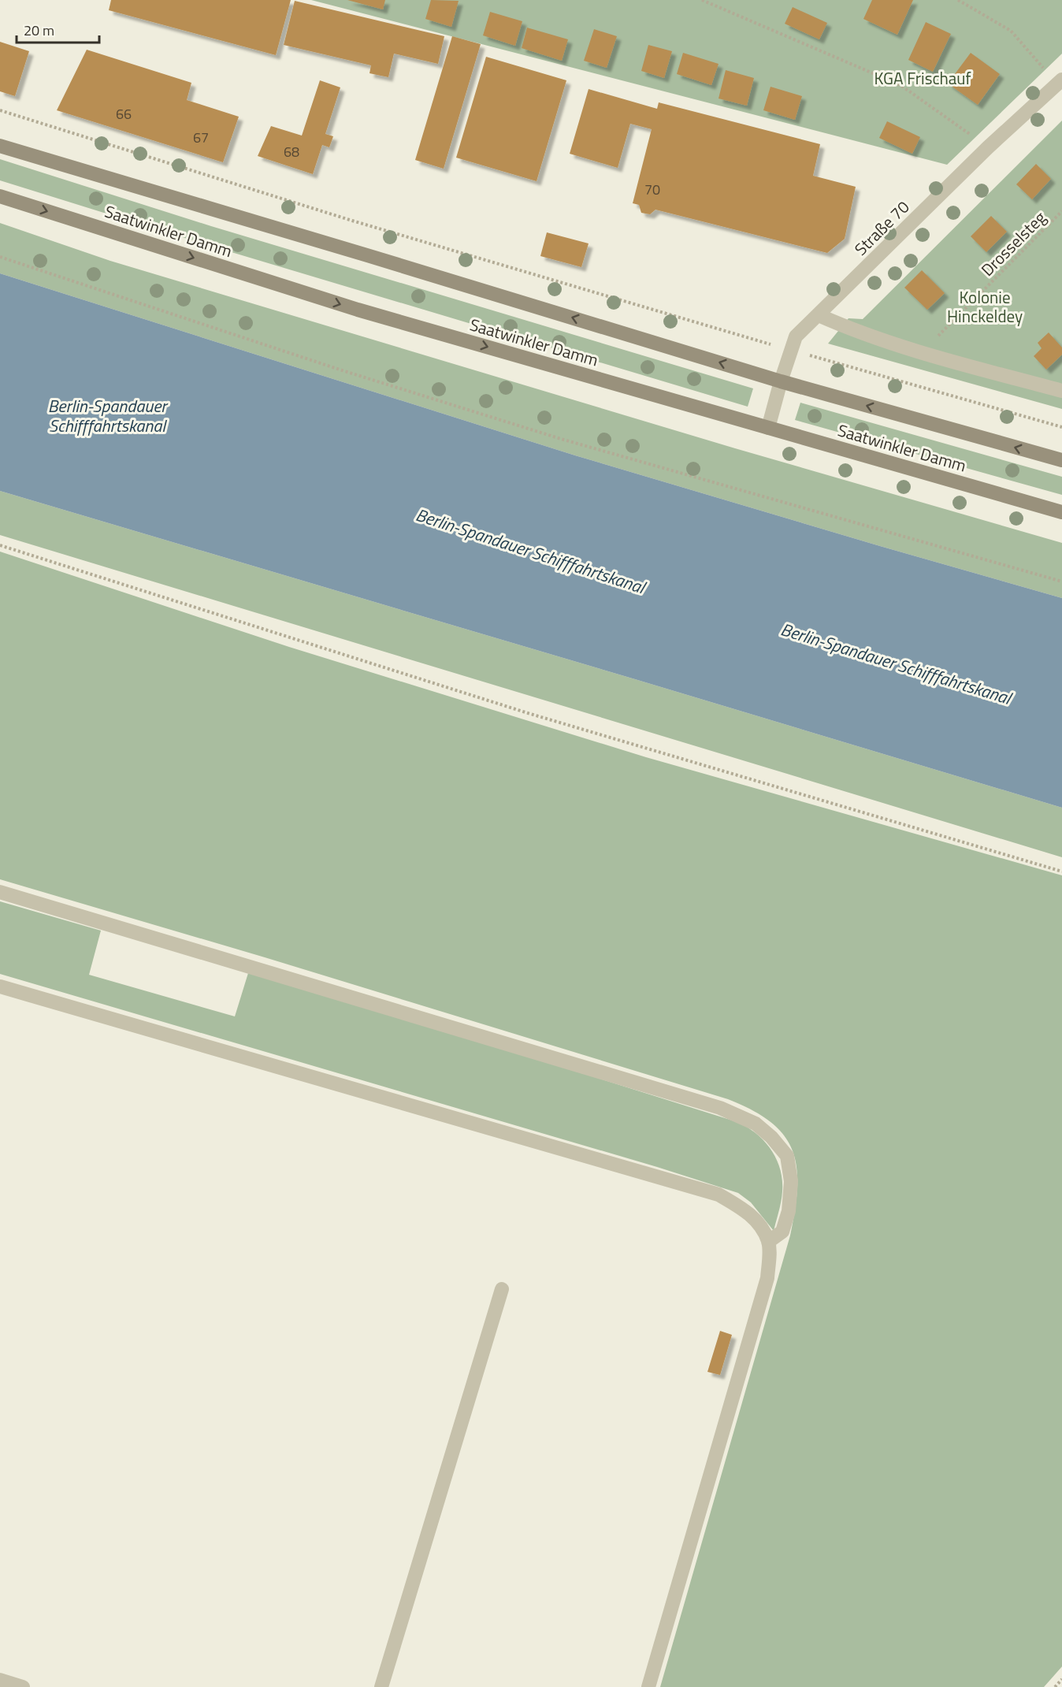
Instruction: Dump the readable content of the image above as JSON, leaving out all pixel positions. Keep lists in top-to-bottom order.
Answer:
{
  "streets": {
    "main road": ["Saatwinkler Damm"],
    "lane": ["Straße 70"],
    "path": ["Drosselsteg"]
  },
  "crossings": [
    ["Straße 70", "Saatwinkler Damm"]
  ],
  "water": ["Berlin-Spandauer Schifffahrtskanal"],
  "parks": ["KGA Frischauf", "Kolonie Hinckeldey"],
  "house_numbers": [
    "66",
    "67",
    "68",
    "70"
  ],
  "scale_bar": "20 m"
}
